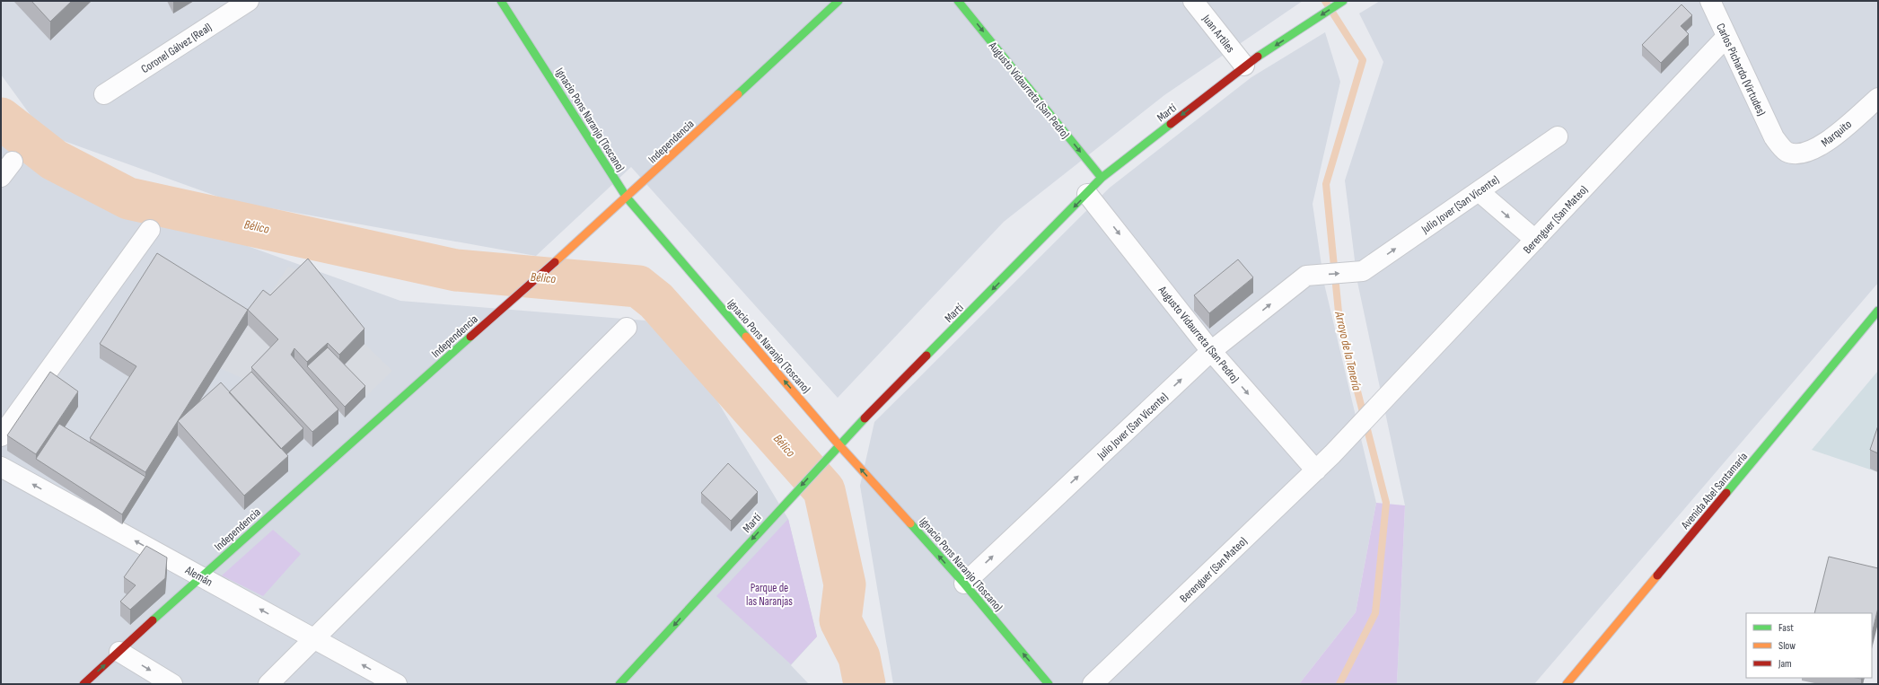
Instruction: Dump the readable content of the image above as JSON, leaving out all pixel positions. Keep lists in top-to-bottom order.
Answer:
{
  "streets": {
    "street": [
      "Juan Artiles",
      "Coronel Gálvez (Real)",
      "Carlos Pichardo (Virtudes)",
      "Augusto Vidaurreta (San Pedro)",
      "Martí",
      "Ignacio Pons Naranjo (Toscano)",
      "Marquito",
      "Independencia",
      "Julio Jover (San Vicente)",
      "Berenguer (San Mateo)",
      "Avenida Abel Santamaría",
      "Alemán"
    ]
  },
  "crossings": [
    ["Juan Artiles", "Martí"],
    ["Carlos Pichardo (Virtudes)", "Marquito"],
    ["Carlos Pichardo (Virtudes)", "Berenguer (San Mateo)"],
    ["Augusto Vidaurreta (San Pedro)", "Martí"],
    ["Augusto Vidaurreta (San Pedro)", "Julio Jover (San Vicente)"],
    ["Augusto Vidaurreta (San Pedro)", "Berenguer (San Mateo)"],
    ["Martí", "Ignacio Pons Naranjo (Toscano)"],
    ["Ignacio Pons Naranjo (Toscano)", "Independencia"],
    ["Ignacio Pons Naranjo (Toscano)", "Julio Jover (San Vicente)"],
    ["Independencia", "Alemán"]
  ],
  "one_way": [
    "Augusto Vidaurreta (San Pedro)",
    "Martí",
    "Ignacio Pons Naranjo (Toscano)",
    "Julio Jover (San Vicente)",
    "Alemán"
  ],
  "water": ["Bélico", "Arroyo de la Tenería"],
  "parks": ["Parque de las Naranjas"],
  "legend": ["Fast", "Slow", "Jam"]
}
